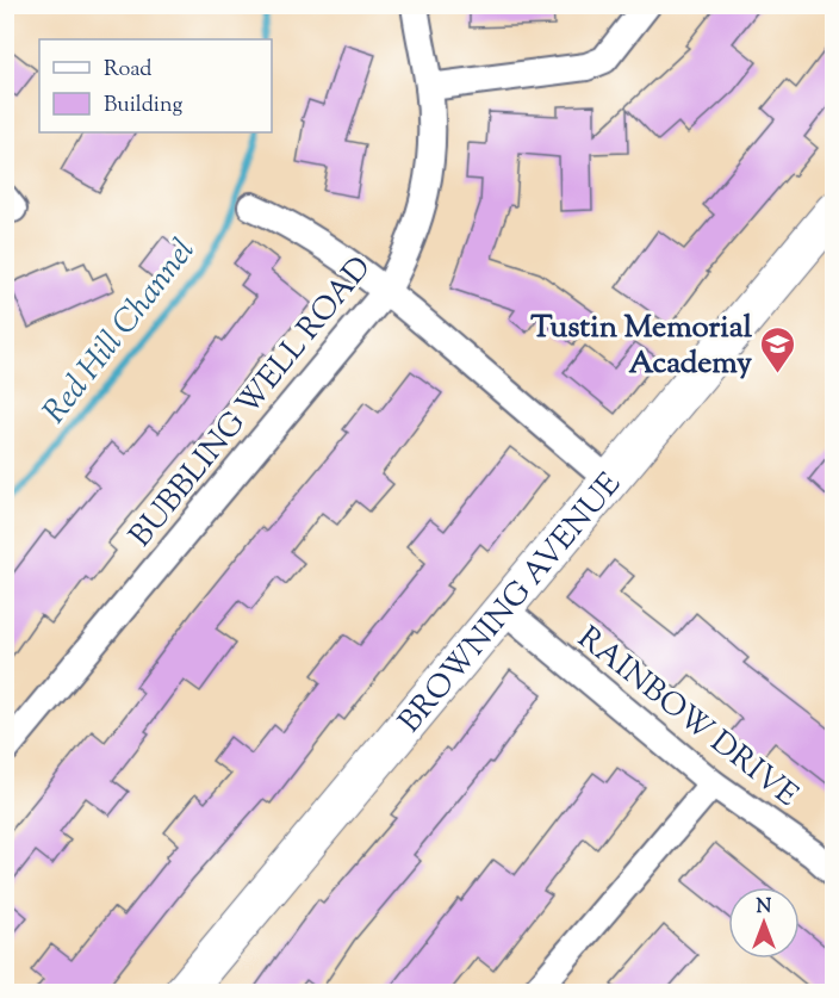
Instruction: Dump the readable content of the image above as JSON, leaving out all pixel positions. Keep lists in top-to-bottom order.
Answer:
{
  "streets": {
    "street": ["BUBBLING WELL ROAD", "BROWNING AVENUE", "RAINBOW DRIVE"]
  },
  "crossings": [
    ["BROWNING AVENUE", "RAINBOW DRIVE"]
  ],
  "water": ["Red Hill Channel"],
  "places": {
    "school or university": ["Tustin Memorial Academy"]
  },
  "legend": ["Road", "Building"],
  "north": "top"
}
